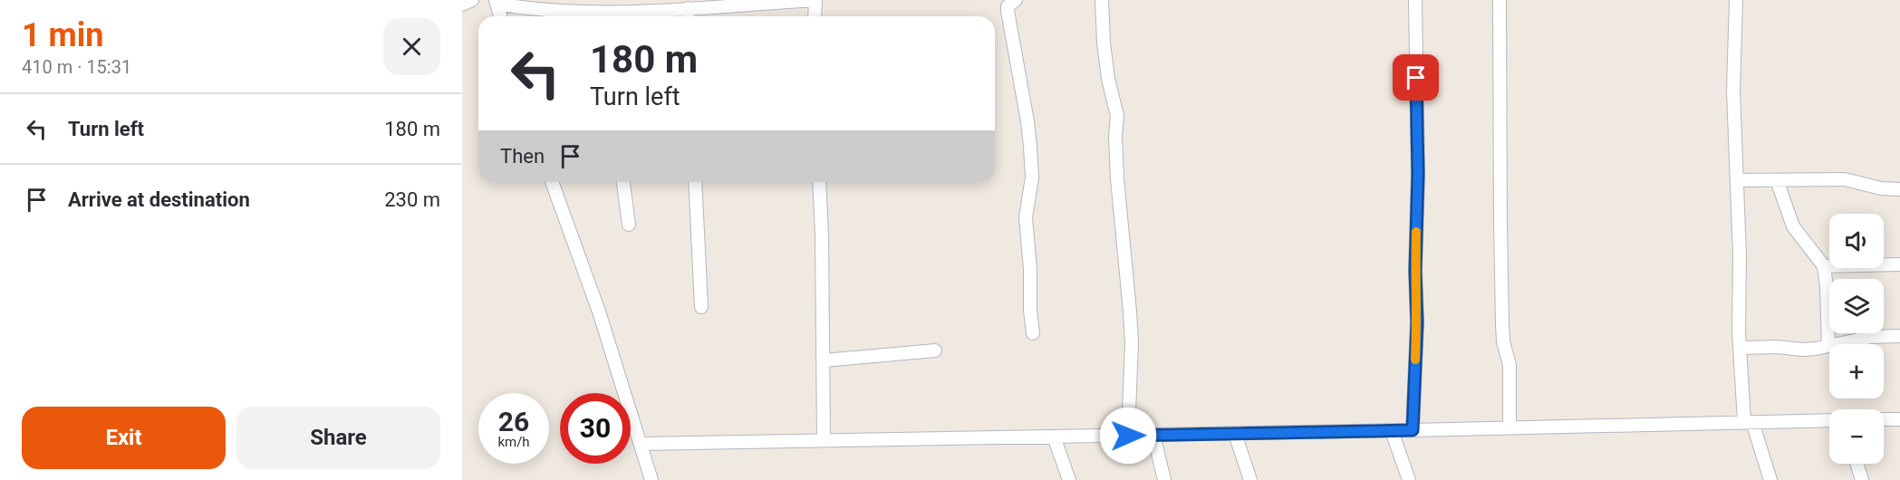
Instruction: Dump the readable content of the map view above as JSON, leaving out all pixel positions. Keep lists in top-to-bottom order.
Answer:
{
  "page": {
    "heading": ["1 min", "410 m · 15:31"],
    "turn": ["180 m", "Turn left"],
    "list": [
      {
        "name": "Turn left",
        "value": "180 m"
      },
      {
        "name": "Arrive at destination",
        "value": "230 m"
      }
    ],
    "then": "Then",
    "map_buttons": ["+", "−"],
    "speed": "26 km/h",
    "limit": "30",
    "buttons": ["Exit", "Share"]
  }
}
